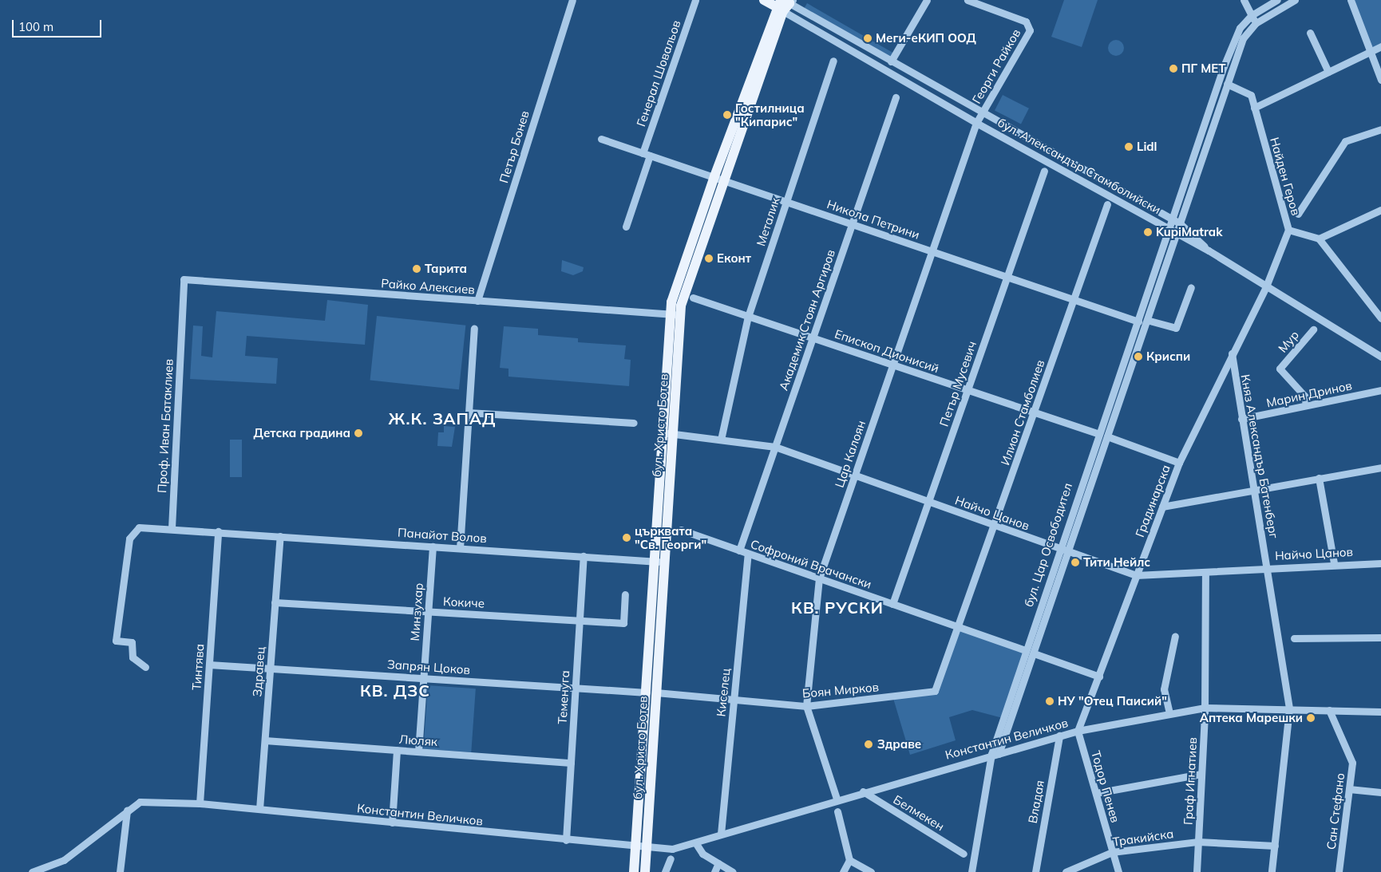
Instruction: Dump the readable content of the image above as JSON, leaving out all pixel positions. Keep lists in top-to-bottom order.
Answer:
{
  "streets": {
    "main road": ["бул. Александър Стамболийски", "бул. Христо Ботев"],
    "street": [
      "Георги Райков",
      "Генерал Шовальов",
      "Петър Бонев",
      "Найден Геров",
      "Никола Петрини",
      "Металик",
      "Райко Алексиев",
      "Академик Стоян Аргиров",
      "Мур",
      "Епископ Дионисий",
      "Петър Мусевич",
      "Марин Дринов",
      "Илион Стамболиев",
      "Проф. Иван Батаклиев",
      "Цар Калоян",
      "Княз Александър Батенберг",
      "Градинарска",
      "Найчо Цанов",
      "Панайот Волов",
      "бул. Цар Освободител",
      "Софроний Врачански",
      "Кокиче",
      "Минзухар",
      "Тинтява",
      "Запрян Цоков",
      "Здравец",
      "Боян Мирков",
      "Киселец",
      "Теменуга",
      "Константин Величков",
      "Люляк",
      "Граф Игнатиев",
      "Тодор Пенев",
      "Владая",
      "Сан Стефано",
      "Белмекен",
      "Тракийска"
    ]
  },
  "crossings": [
    ["Георги Райков", "бул. Александър Стамболийски"],
    ["Георги Райков", "Цар Калоян"],
    ["Генерал Шовальов", "Никола Петрини"],
    ["Петър Бонев", "Райко Алексиев"],
    ["бул. Александър Стамболийски", "Найден Геров"],
    ["бул. Александър Стамболийски", "бул. Христо Ботев"],
    ["бул. Александър Стамболийски", "Цар Калоян"],
    ["бул. Александър Стамболийски", "Градинарска"],
    ["бул. Александър Стамболийски", "бул. Цар Освободител"],
    ["Найден Геров", "Градинарска"],
    ["Никола Петрини", "Металик"],
    ["Никола Петрини", "Академик Стоян Аргиров"],
    ["Никола Петрини", "Петър Мусевич"],
    ["Никола Петрини", "Илион Стамболиев"],
    ["Никола Петрини", "бул. Христо Ботев"],
    ["Никола Петрини", "Цар Калоян"],
    ["Никола Петрини", "бул. Цар Освободител"],
    ["Металик", "Епископ Дионисий"],
    ["Металик", "Найчо Цанов"],
    ["Райко Алексиев", "бул. Христо Ботев"],
    ["Райко Алексиев", "Проф. Иван Батаклиев"],
    ["Академик Стоян Аргиров", "Епископ Дионисий"],
    ["Академик Стоян Аргиров", "Найчо Цанов"],
    ["Академик Стоян Аргиров", "Софроний Врачански"],
    ["Мур", "Марин Дринов"],
    ["Епископ Дионисий", "Петър Мусевич"],
    ["Епископ Дионисий", "Илион Стамболиев"],
    ["Епископ Дионисий", "Цар Калоян"],
    ["Епископ Дионисий", "бул. Цар Освободител"],
    ["Петър Мусевич", "Найчо Цанов"],
    ["Петър Мусевич", "Софроний Врачански"],
    ["Марин Дринов", "Княз Александър Батенберг"],
    ["Илион Стамболиев", "Найчо Цанов"],
    ["Илион Стамболиев", "Софроний Врачански"],
    ["Илион Стамболиев", "Боян Мирков"],
    ["бул. Христо Ботев", "Найчо Цанов"],
    ["бул. Христо Ботев", "Панайот Волов"],
    ["бул. Христо Ботев", "Запрян Цоков"],
    ["бул. Христо Ботев", "Боян Мирков"],
    ["бул. Христо Ботев", "Константин Величков"],
    ["Цар Калоян", "Найчо Цанов"],
    ["Цар Калоян", "Софроний Врачански"],
    ["Цар Калоян", "Боян Мирков"],
    ["Цар Калоян", "Константин Величков"],
    ["Княз Александър Батенберг", "Градинарска"],
    ["Княз Александър Батенберг", "Найчо Цанов"],
    ["Княз Александър Батенберг", "Константин Величков"],
    ["Княз Александър Батенберг", "Тракийска"],
    ["Градинарска", "Найчо Цанов"],
    ["Градинарска", "Константин Величков"],
    ["Градинарска", "Тодор Пенев"],
    ["Найчо Цанов", "бул. Цар Освободител"],
    ["Найчо Цанов", "Граф Игнатиев"],
    ["Панайот Волов", "Минзухар"],
    ["Панайот Волов", "Тинтява"],
    ["Панайот Волов", "Здравец"],
    ["Панайот Волов", "Теменуга"],
    ["бул. Цар Освободител", "Софроний Врачански"],
    ["бул. Цар Освободител", "Константин Величков"],
    ["Софроний Врачански", "Боян Мирков"],
    ["Софроний Врачански", "Киселец"],
    ["Кокиче", "Минзухар"],
    ["Кокиче", "Здравец"],
    ["Кокиче", "Теменуга"],
    ["Минзухар", "Запрян Цоков"],
    ["Минзухар", "Люляк"],
    ["Тинтява", "Запрян Цоков"],
    ["Тинтява", "Константин Величков"],
    ["Запрян Цоков", "Здравец"],
    ["Запрян Цоков", "Боян Мирков"],
    ["Запрян Цоков", "Теменуга"],
    ["Здравец", "Константин Величков"],
    ["Здравец", "Люляк"],
    ["Боян Мирков", "Киселец"],
    ["Киселец", "Константин Величков"],
    ["Теменуга", "Константин Величков"],
    ["Теменуга", "Люляк"],
    ["Константин Величков", "Граф Игнатиев"],
    ["Константин Величков", "Тодор Пенев"],
    ["Константин Величков", "Владая"],
    ["Константин Величков", "Сан Стефано"],
    ["Константин Величков", "Белмекен"],
    ["Граф Игнатиев", "Тракийска"],
    ["Тодор Пенев", "Тракийска"]
  ],
  "districts": ["Ж.К. ЗАПАД", "КВ. РУСКИ", "КВ. ДЗС"],
  "places": [
    "Меги-еКИП ООД",
    "ПГ МЕТ",
    "Гостилница \"Кипарис\"",
    "Lidl",
    "KupiMatrak",
    "Еконт",
    "Тарита",
    "Криспи",
    "Детска градина",
    "църквата \"Св. Георги\"",
    "Тити Нейлс",
    "НУ \"Отец Паисий\"",
    "Аптека Марешки",
    "Здраве"
  ],
  "scale_bar": "100 m"
}
